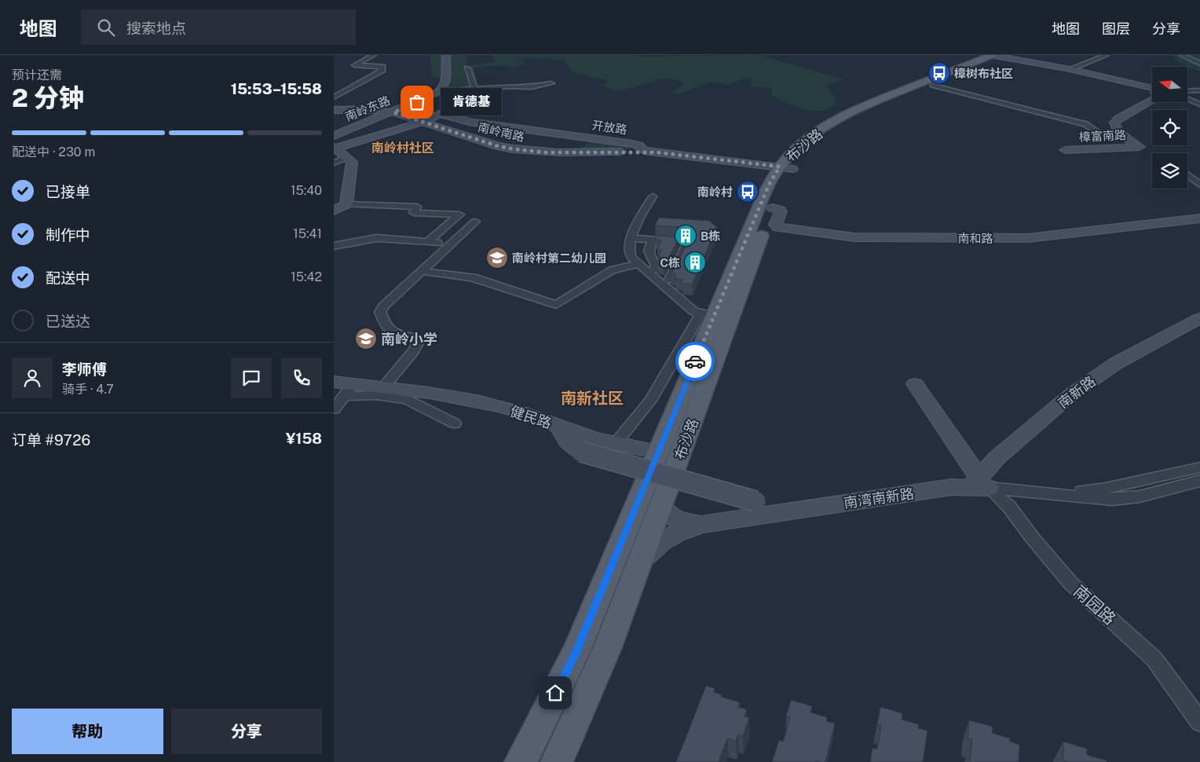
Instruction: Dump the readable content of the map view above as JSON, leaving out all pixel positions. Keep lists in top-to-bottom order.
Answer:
{
  "streets": {
    "main road": ["布沙路"],
    "street": [
      "南岭东路",
      "开放路",
      "南岭南路",
      "樟富南路",
      "南和路",
      "南新路",
      "健民路",
      "南湾南新路",
      "南园路"
    ]
  },
  "crossings": [
    ["南岭东路", "南岭南路"],
    ["开放路", "南岭南路"],
    ["开放路", "布沙路"],
    ["樟富南路", "布沙路"],
    ["布沙路", "南和路"],
    ["布沙路", "南湾南新路"],
    ["南新路", "南湾南新路"],
    ["南新路", "南园路"],
    ["健民路", "南湾南新路"],
    ["南湾南新路", "南园路"]
  ],
  "districts": ["南岭村社区", "南新社区"],
  "places": {
    "bus stop": ["樟树布社区", "南岭村"],
    "other": ["肯德基"],
    "building": ["B栋", "C栋"],
    "school or university": ["南岭村第二幼儿园", "南岭小学"]
  },
  "north": "left",
  "page": {
    "header": "地图",
    "search": "搜索地点",
    "nav": ["地图", "图层", "分享"],
    "heading": ["2 分钟", "预计还需", "15:53–15:58"],
    "panel": [
      "李师傅",
      "骑手 · 4.7",
      "订单 #9726",
      "¥158"
    ],
    "bubble": "肯德基",
    "bar": "配送中 · 230 m",
    "list": [
      ["已接单", "15:40"],
      ["制作中", "15:41"],
      ["配送中", "15:42"],
      "已送达"
    ],
    "buttons": ["帮助", "分享"]
  }
}
